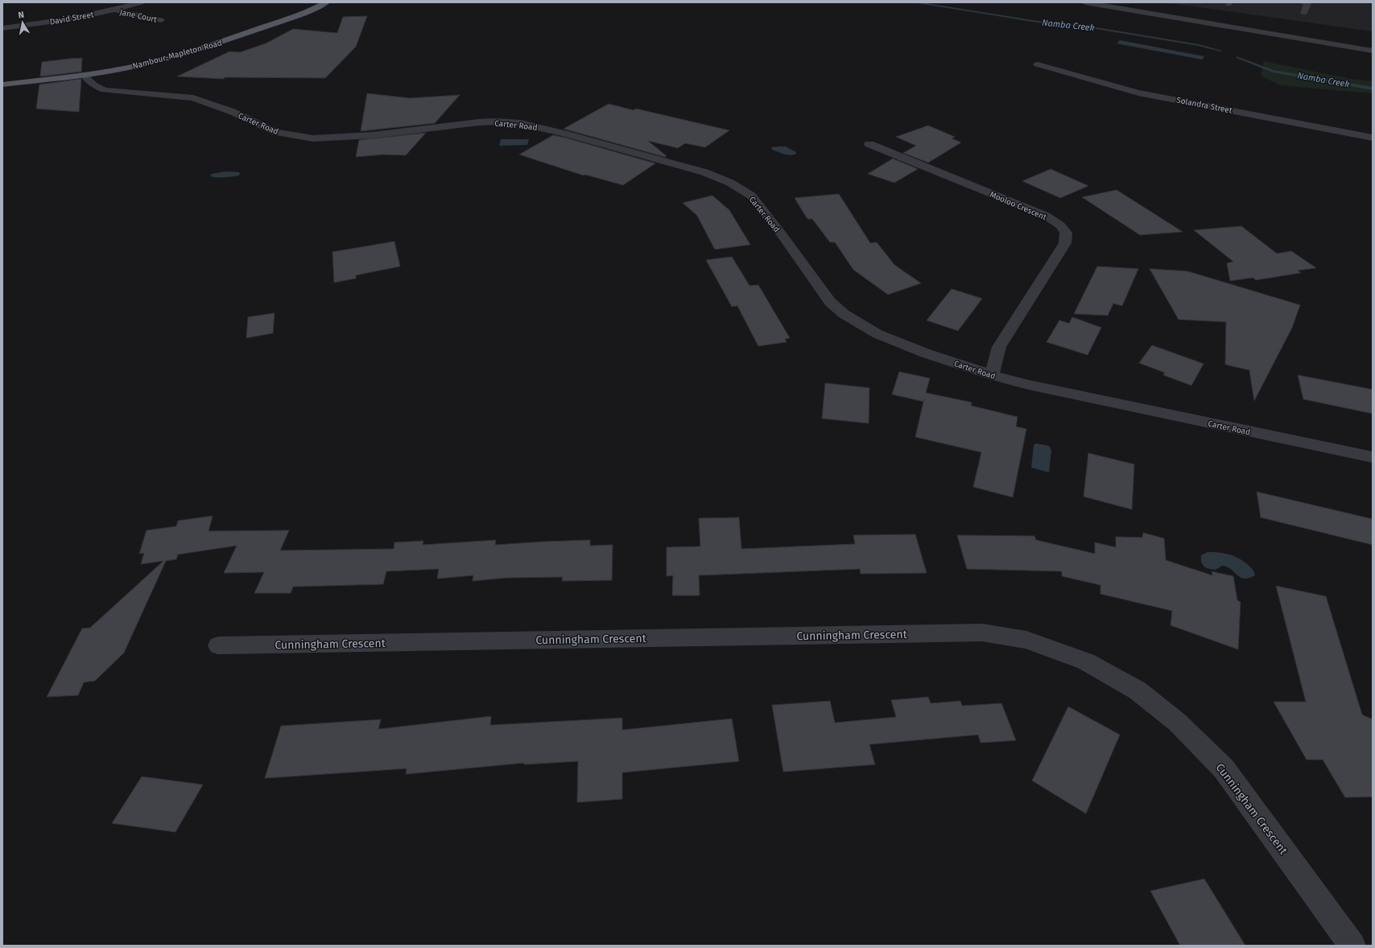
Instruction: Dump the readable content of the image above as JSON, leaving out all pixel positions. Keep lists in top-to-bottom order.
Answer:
{
  "streets": {
    "main road": ["Nambour-Mapleton Road"],
    "street": [
      "Jane Court",
      "David Street",
      "Solandra Street",
      "Carter Road",
      "Mooloo Crescent",
      "Cunningham Crescent"
    ]
  },
  "crossings": [
    ["Jane Court", "David Street"],
    ["Nambour-Mapleton Road", "Carter Road"],
    ["Carter Road", "Mooloo Crescent"]
  ],
  "water": ["Namba Creek"],
  "north": "top"
}
